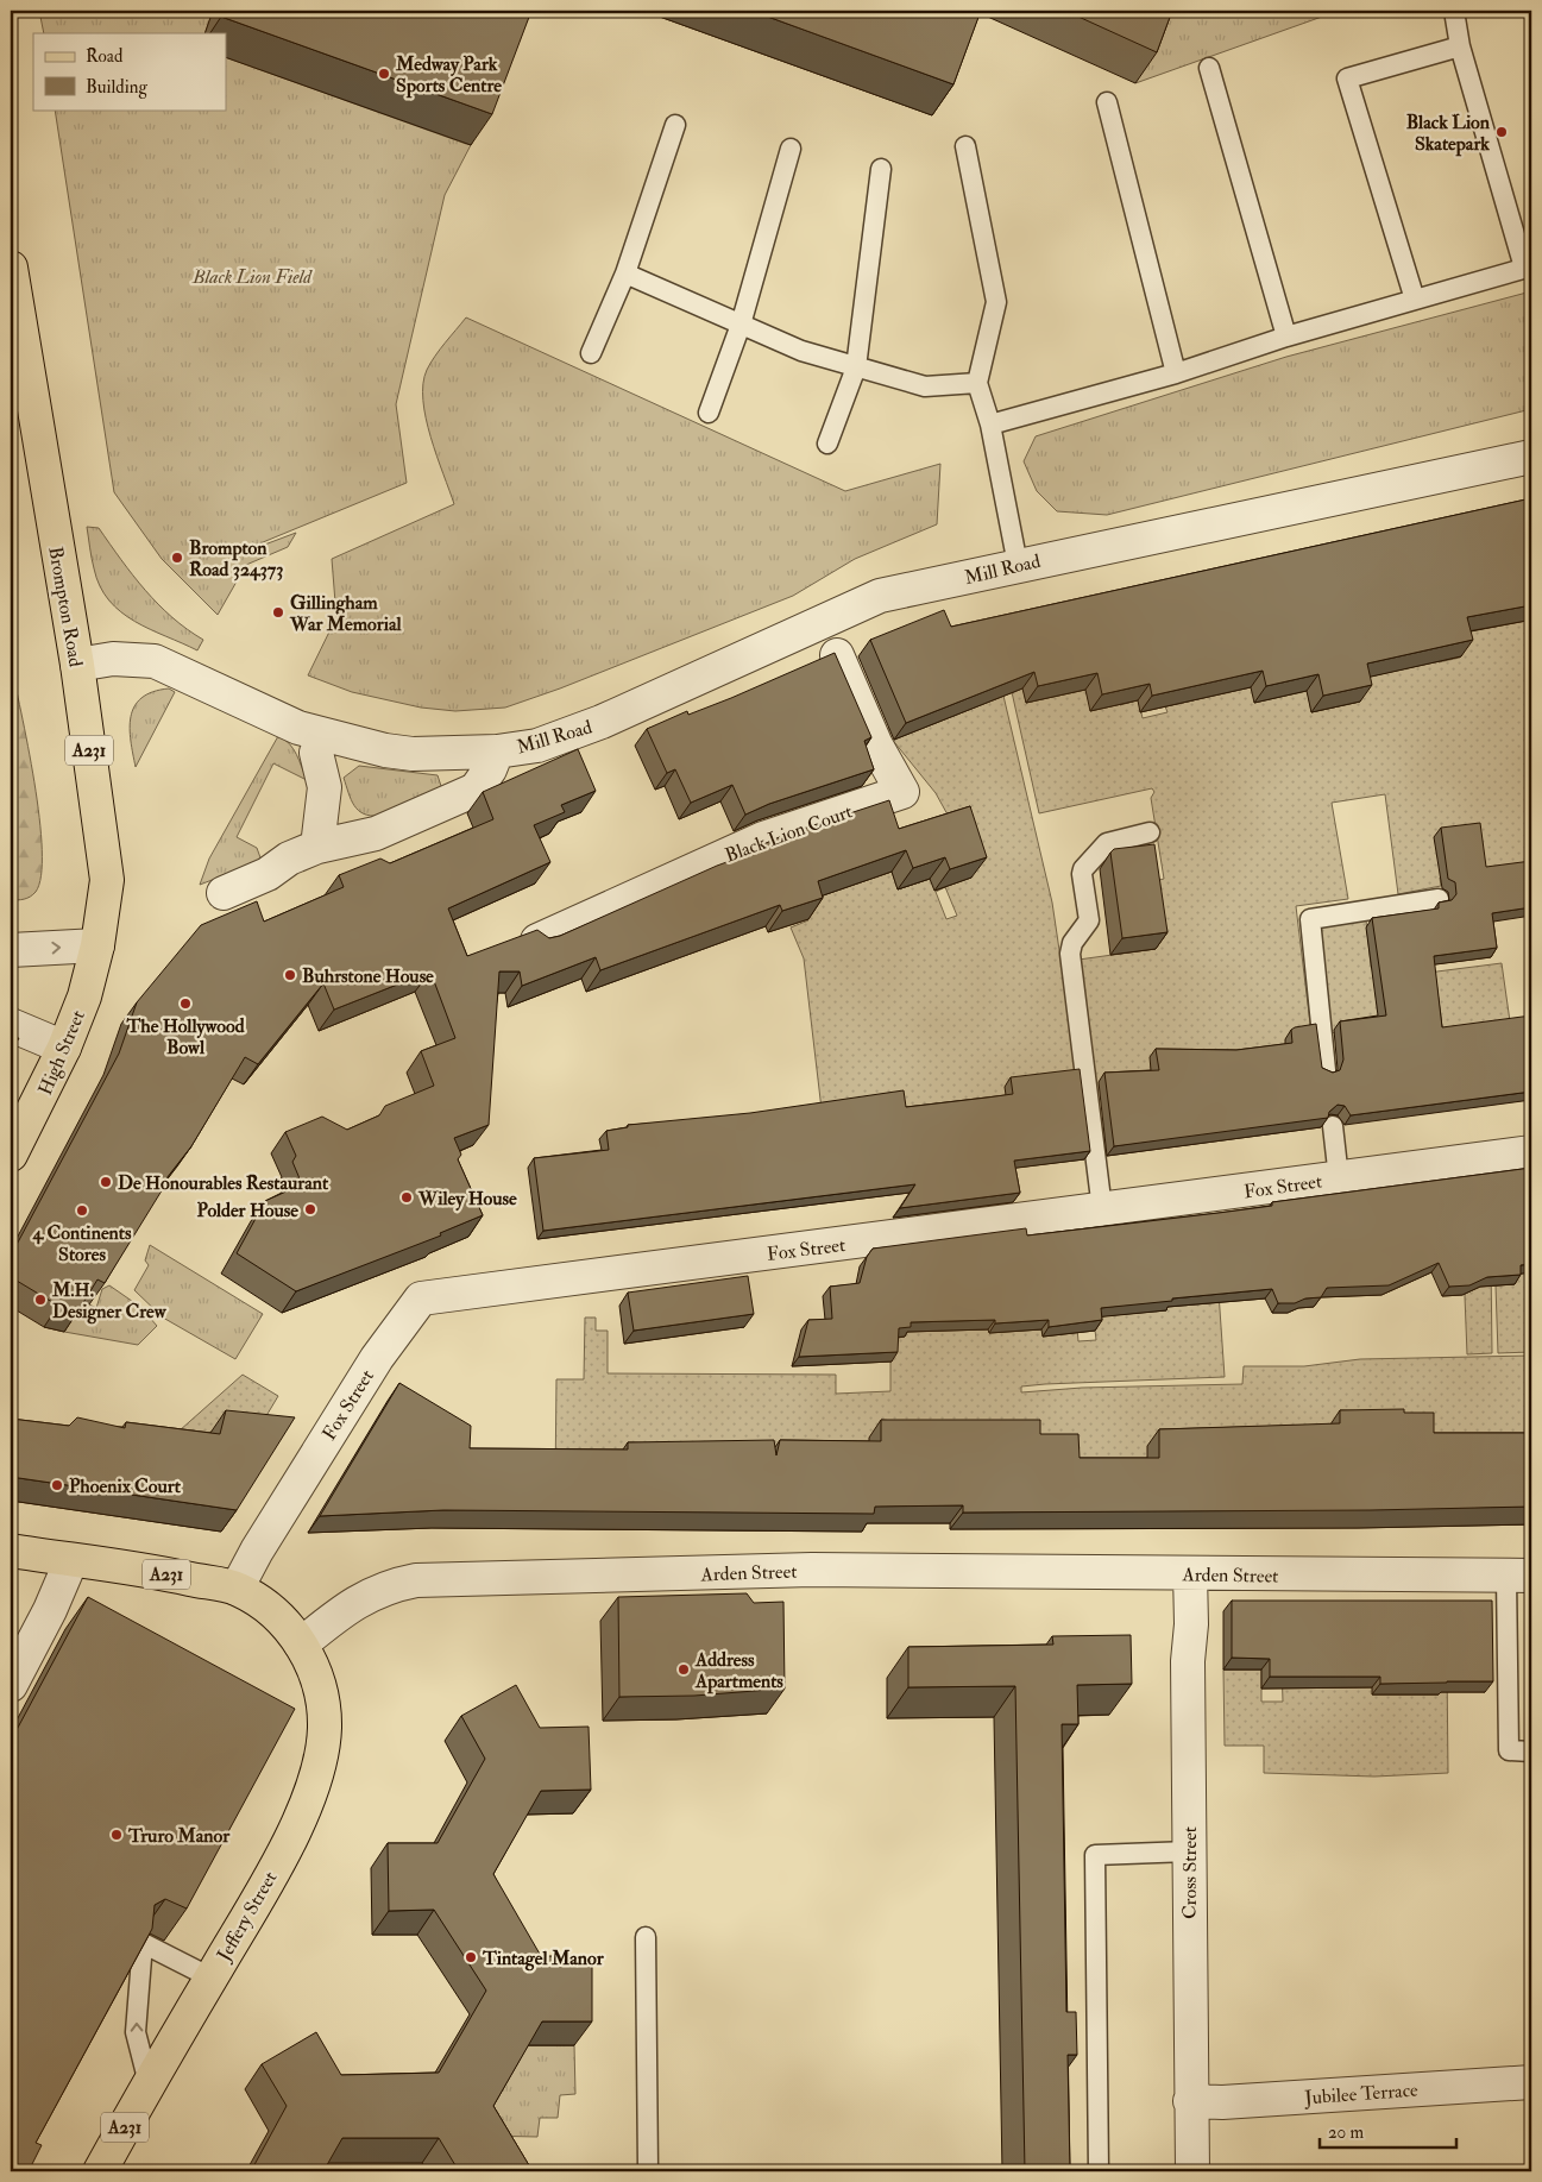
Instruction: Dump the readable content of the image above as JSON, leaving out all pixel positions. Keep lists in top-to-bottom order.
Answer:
{
  "streets": {
    "main road": [
      "Brompton Road",
      "A231",
      "High Street",
      "Jeffery Street"
    ],
    "street": [
      "Mill Road",
      "Black Lion Court",
      "Fox Street",
      "Arden Street",
      "Cross Street",
      "Jubilee Terrace"
    ]
  },
  "crossings": [
    ["Mill Road", "Brompton Road"],
    ["Brompton Road", "High Street"],
    ["A231", "Fox Street"],
    ["A231", "Arden Street"],
    ["A231", "Jeffery Street"],
    ["Arden Street", "Cross Street"],
    ["Arden Street", "Jeffery Street"],
    ["Cross Street", "Jubilee Terrace"]
  ],
  "parks": ["Black Lion Field"],
  "places": [
    "Medway Park Sports Centre",
    "Black Lion Skatepark",
    "Brompton Road 324373",
    "Gillingham War Memorial",
    "Buhrstone House",
    "The Hollywood Bowl",
    "De Honourables Restaurant",
    "Wiley House",
    "Polder House",
    "4 Continents Stores",
    "M.H. Designer Crew",
    "Phoenix Court",
    "Address Apartments",
    "Truro Manor",
    "Tintagel Manor"
  ],
  "legend": ["Road", "Building"],
  "scale_bar": "20 m"
}
